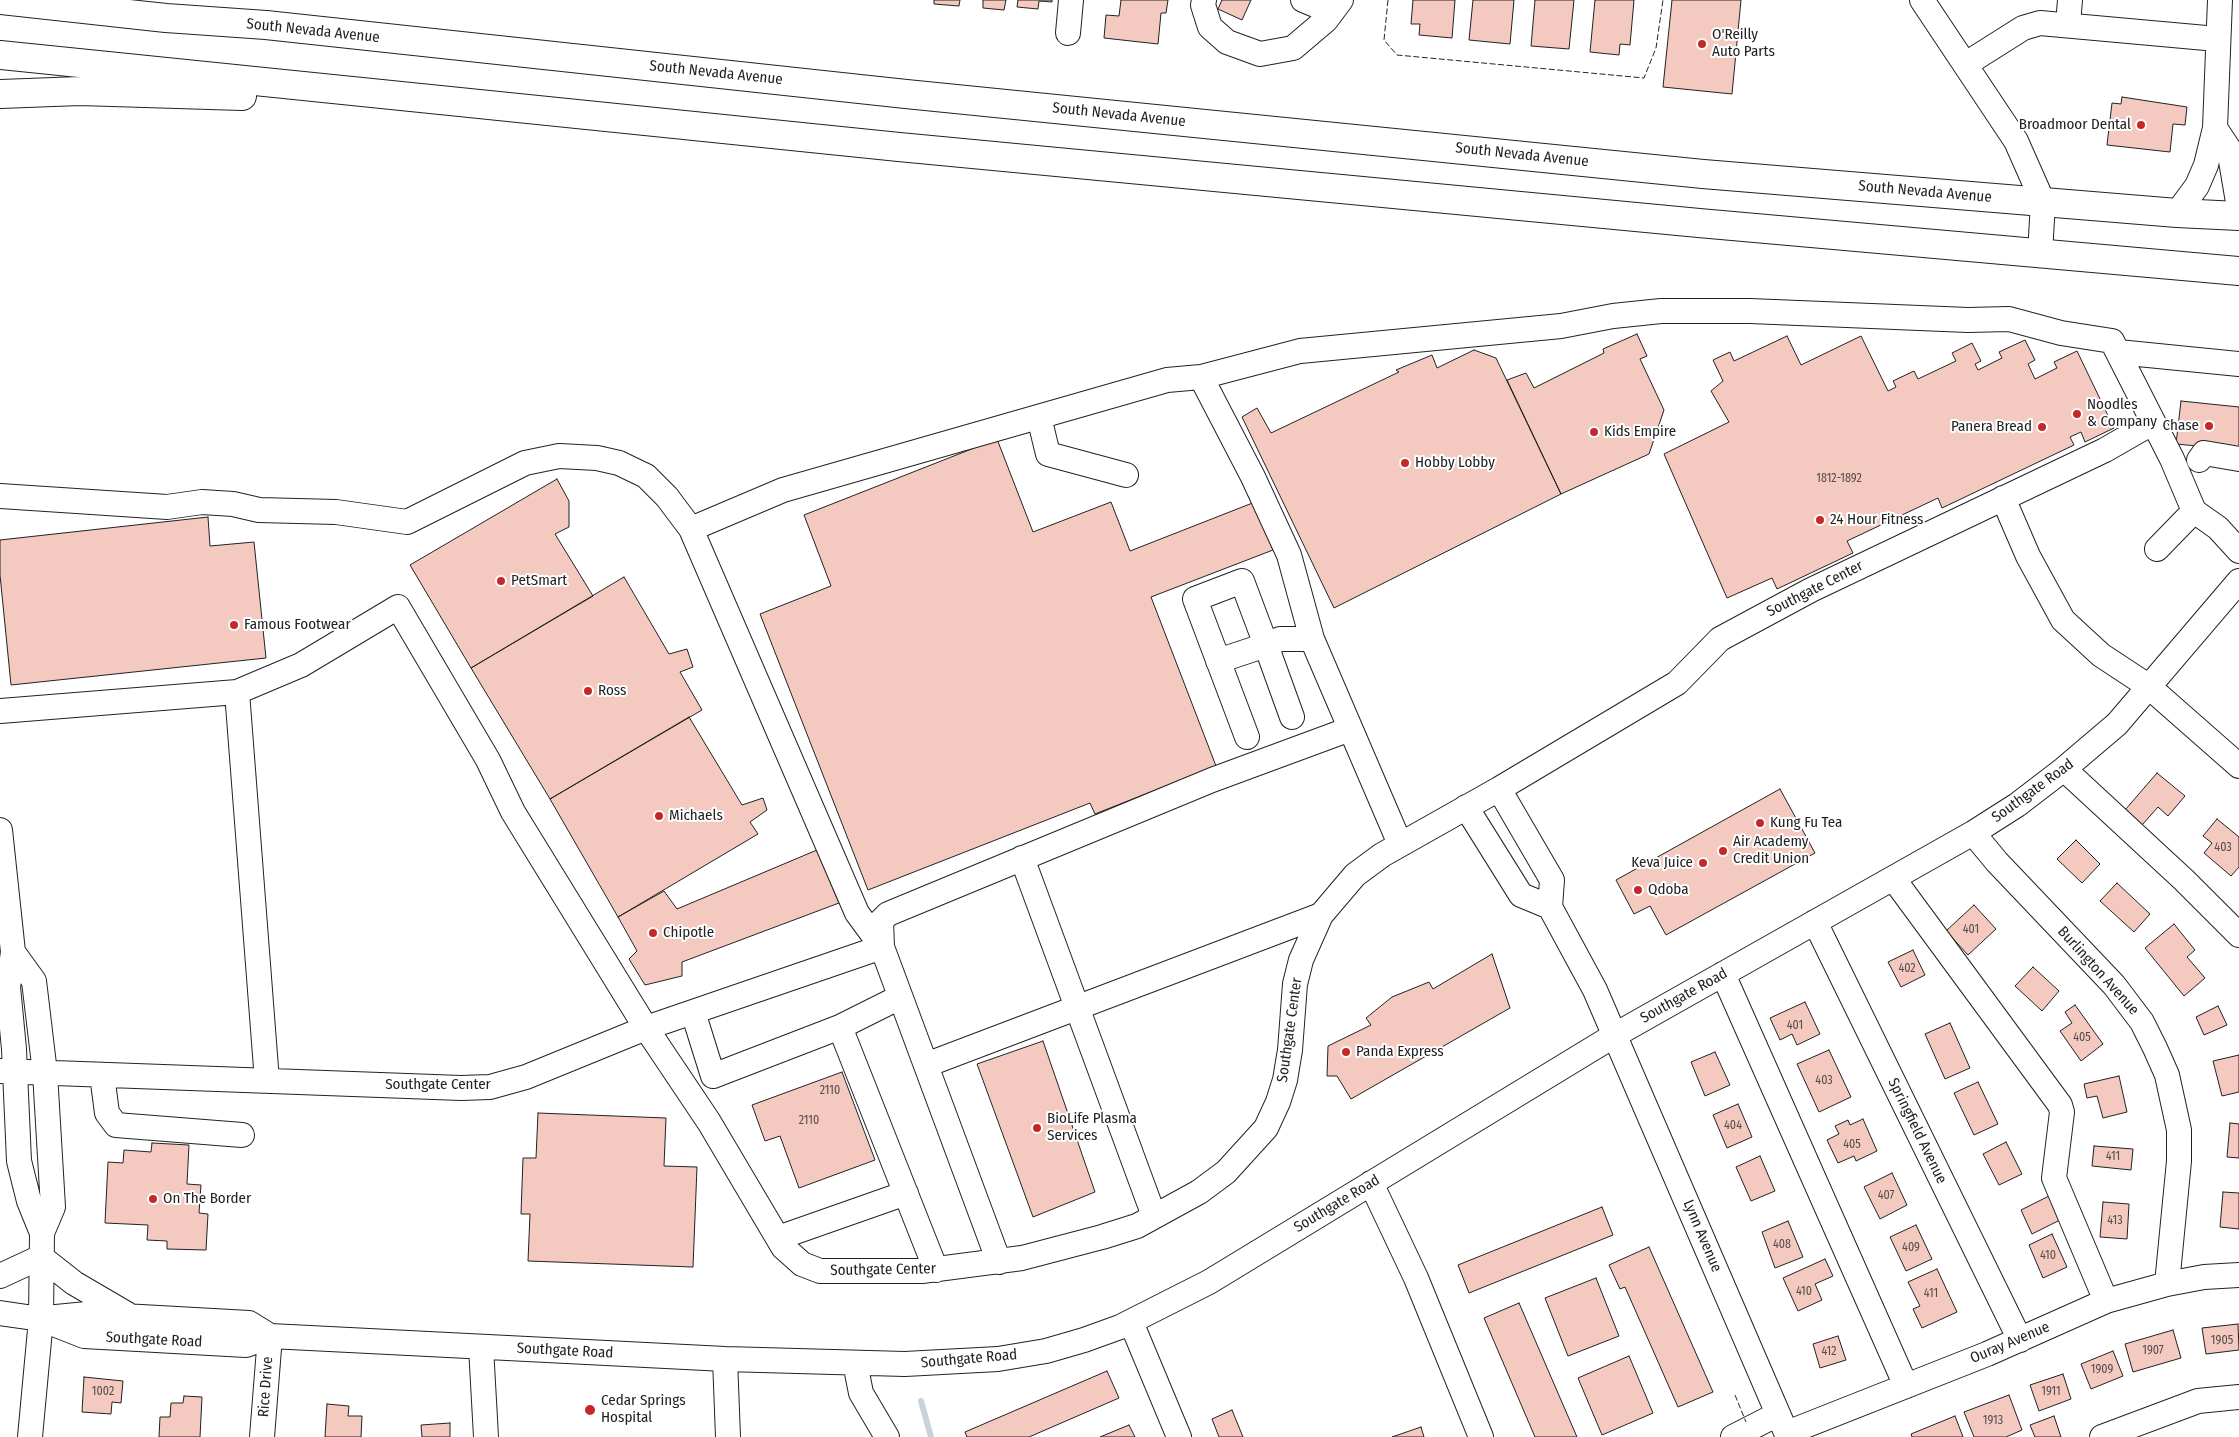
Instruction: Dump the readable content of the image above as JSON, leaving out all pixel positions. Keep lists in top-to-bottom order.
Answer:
{
  "streets": {
    "highway": ["South Nevada Avenue"],
    "street": [
      "Southgate Center",
      "Southgate Road",
      "Burlington Avenue",
      "Springfield Avenue",
      "Lynn Avenue",
      "Ouray Avenue",
      "Rice Drive"
    ]
  },
  "crossings": [
    ["Southgate Road", "Burlington Avenue"],
    ["Southgate Road", "Springfield Avenue"],
    ["Southgate Road", "Lynn Avenue"],
    ["Southgate Road", "Rice Drive"],
    ["Burlington Avenue", "Ouray Avenue"],
    ["Springfield Avenue", "Ouray Avenue"],
    ["Lynn Avenue", "Ouray Avenue"]
  ],
  "places": [
    "O'Reilly Auto Parts",
    "Broadmoor Dental",
    "Noodles & Company",
    "Chase",
    "Panera Bread",
    "Kids Empire",
    "Hobby Lobby",
    "24 Hour Fitness",
    "PetSmart",
    "Famous Footwear",
    "Ross",
    "Michaels",
    "Kung Fu Tea",
    "Air Academy Credit Union",
    "Keva Juice",
    "Qdoba",
    "Chipotle",
    "Panda Express",
    "BioLife Plasma Services",
    "On The Border",
    "Cedar Springs Hospital"
  ],
  "house_numbers": [
    "1812-1892",
    "403",
    "401",
    "402",
    "401",
    "405",
    "403",
    "2110",
    "2110",
    "404",
    "405",
    "411",
    "407",
    "413",
    "408",
    "409",
    "410",
    "410",
    "411",
    "1905",
    "1907",
    "412",
    "1909",
    "1002",
    "1911",
    "1913"
  ]
}
